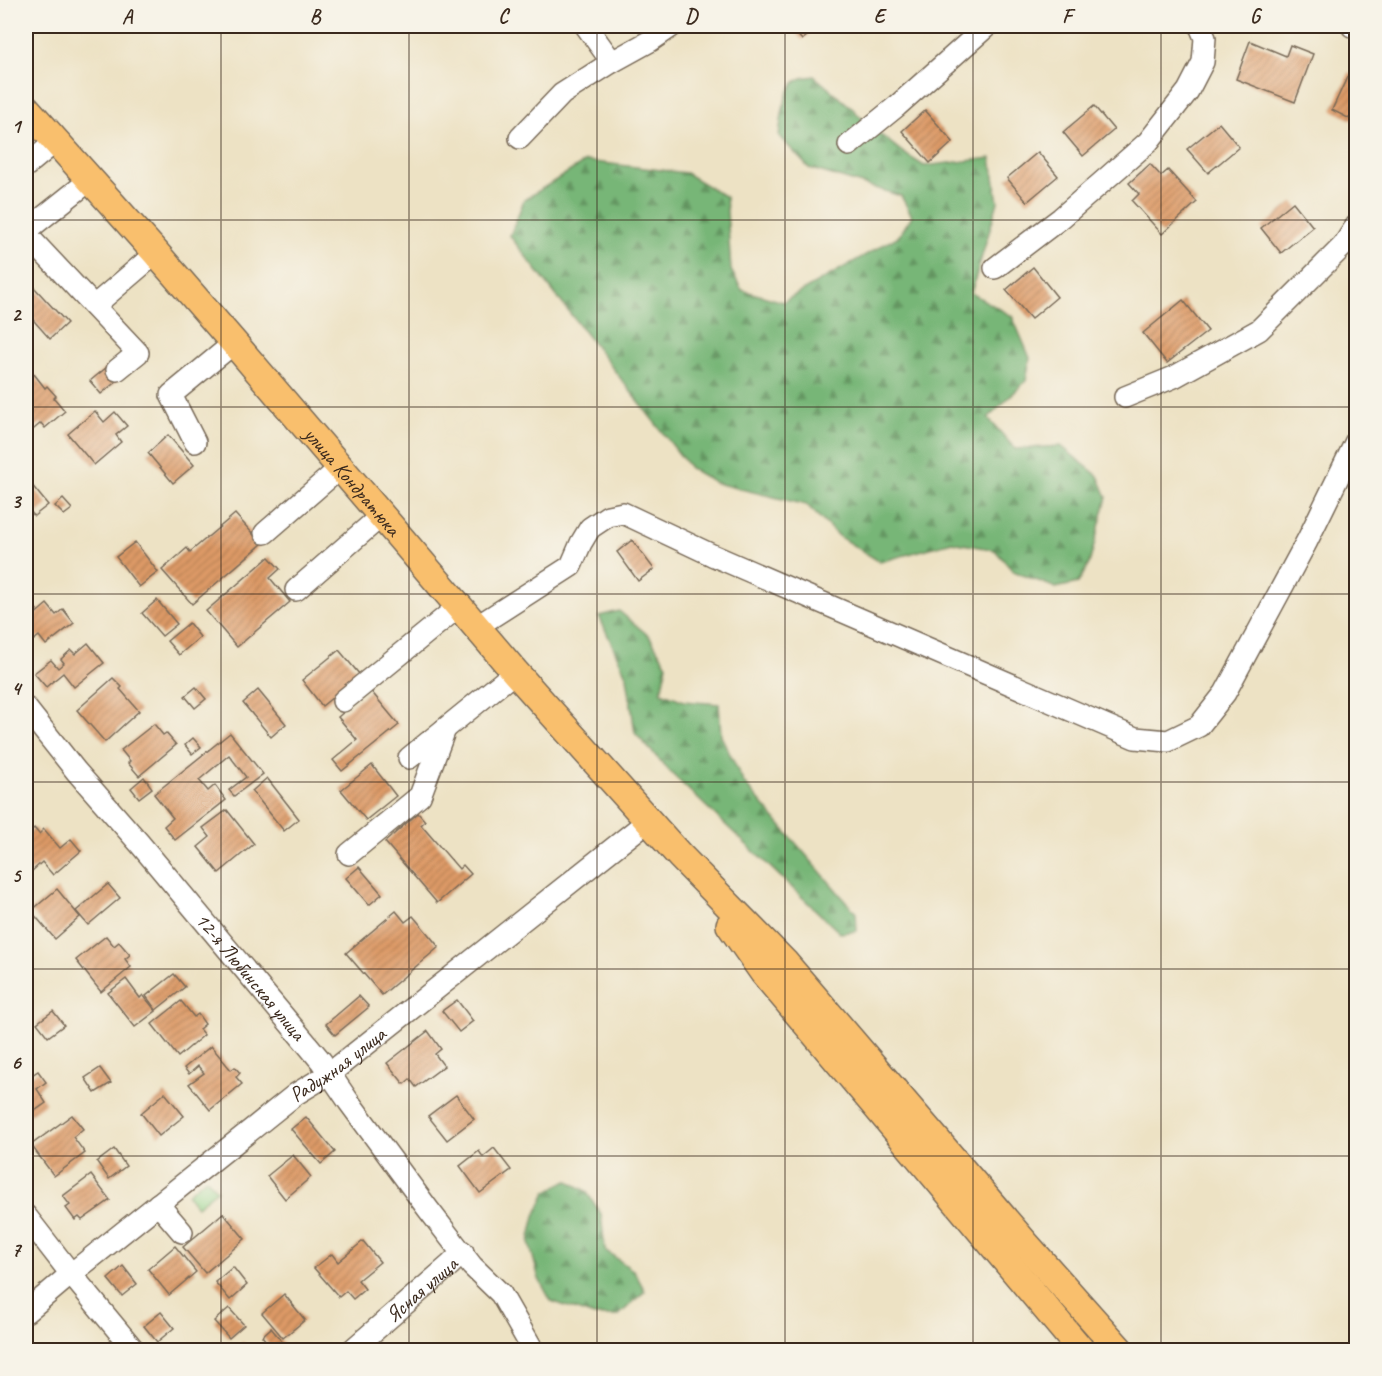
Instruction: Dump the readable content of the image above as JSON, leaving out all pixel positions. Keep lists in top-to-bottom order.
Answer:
{
  "streets": {
    "main road": ["улица Кондратюка"],
    "street": ["12-я Любинская улица", "Радужная улица", "Ясная улица"]
  },
  "crossings": [
    ["улица Кондратюка", "Радужная улица"],
    ["12-я Любинская улица", "Радужная улица"],
    ["12-я Любинская улица", "Ясная улица"]
  ],
  "grid": {
    "columns": [
      "A",
      "B",
      "C",
      "D",
      "E",
      "F",
      "G"
    ],
    "rows": [
      "1",
      "2",
      "3",
      "4",
      "5",
      "6",
      "7"
    ]
  }
}
